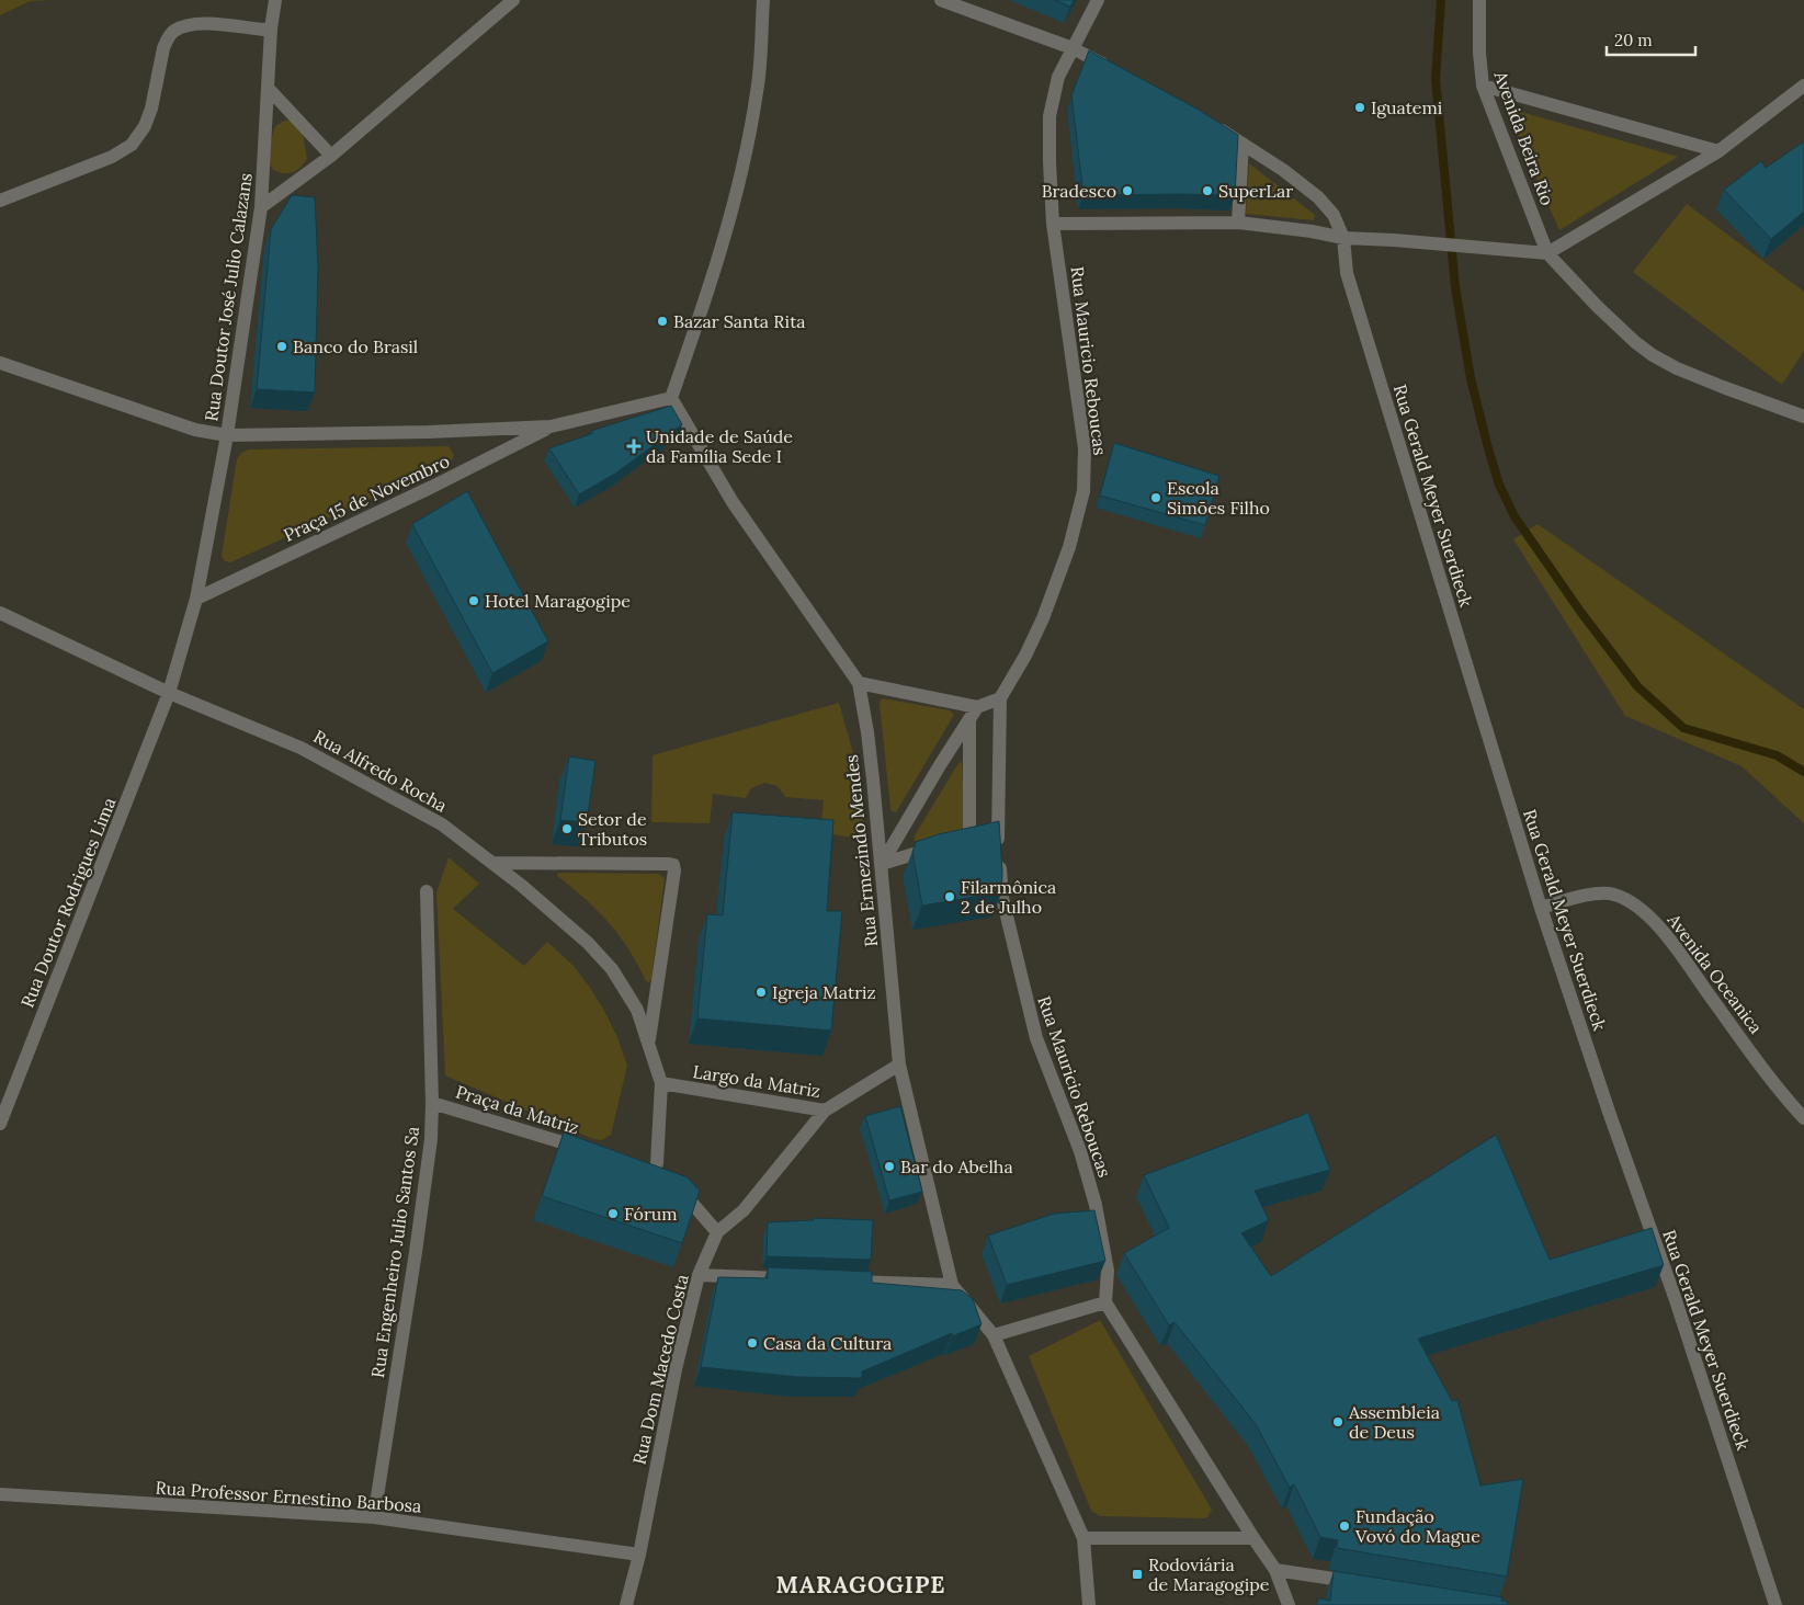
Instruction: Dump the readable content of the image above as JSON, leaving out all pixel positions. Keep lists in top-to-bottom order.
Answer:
{
  "streets": {
    "street": [
      "Avenida Beira Rio",
      "Rua Doutor José Julio Calazans",
      "Rua Mauricio Reboucas",
      "Rua Gerald Meyer Suerdieck",
      "Praça 15 de Novembro",
      "Rua Alfredo Rocha",
      "Rua Ermezindo Mendes",
      "Rua Doutor Rodrigues Lima",
      "Avenida Oceanica",
      "Largo da Matriz",
      "Praça da Matriz",
      "Rua Engenheiro Julio Santos Sa",
      "Rua Dom Macedo Costa",
      "Rua Professor Ernestino Barbosa"
    ]
  },
  "crossings": [
    ["Rua Doutor José Julio Calazans", "Praça 15 de Novembro"],
    ["Rua Gerald Meyer Suerdieck", "Avenida Oceanica"],
    ["Praça 15 de Novembro", "Rua Ermezindo Mendes"],
    ["Rua Alfredo Rocha", "Rua Doutor Rodrigues Lima"],
    ["Rua Ermezindo Mendes", "Largo da Matriz"],
    ["Praça da Matriz", "Rua Engenheiro Julio Santos Sa"],
    ["Rua Engenheiro Julio Santos Sa", "Rua Professor Ernestino Barbosa"],
    ["Rua Dom Macedo Costa", "Rua Professor Ernestino Barbosa"]
  ],
  "districts": ["MARAGOGIPE"],
  "places": {
    "other": [
      "Iguatemi",
      "Bradesco",
      "SuperLar",
      "Bazar Santa Rita",
      "Banco do Brasil",
      "Escola Simões Filho",
      "Hotel Maragogipe",
      "Setor de Tributos",
      "Filarmônica 2 de Julho",
      "Igreja Matriz",
      "Bar do Abelha",
      "Fórum",
      "Casa da Cultura",
      "Assembleia de Deus",
      "Fundação Vovó do Mague"
    ],
    "health": ["Unidade de Saúde da Família Sede I"],
    "transit": ["Rodoviária de Maragogipe"]
  },
  "scale_bar": "20 m"
}
